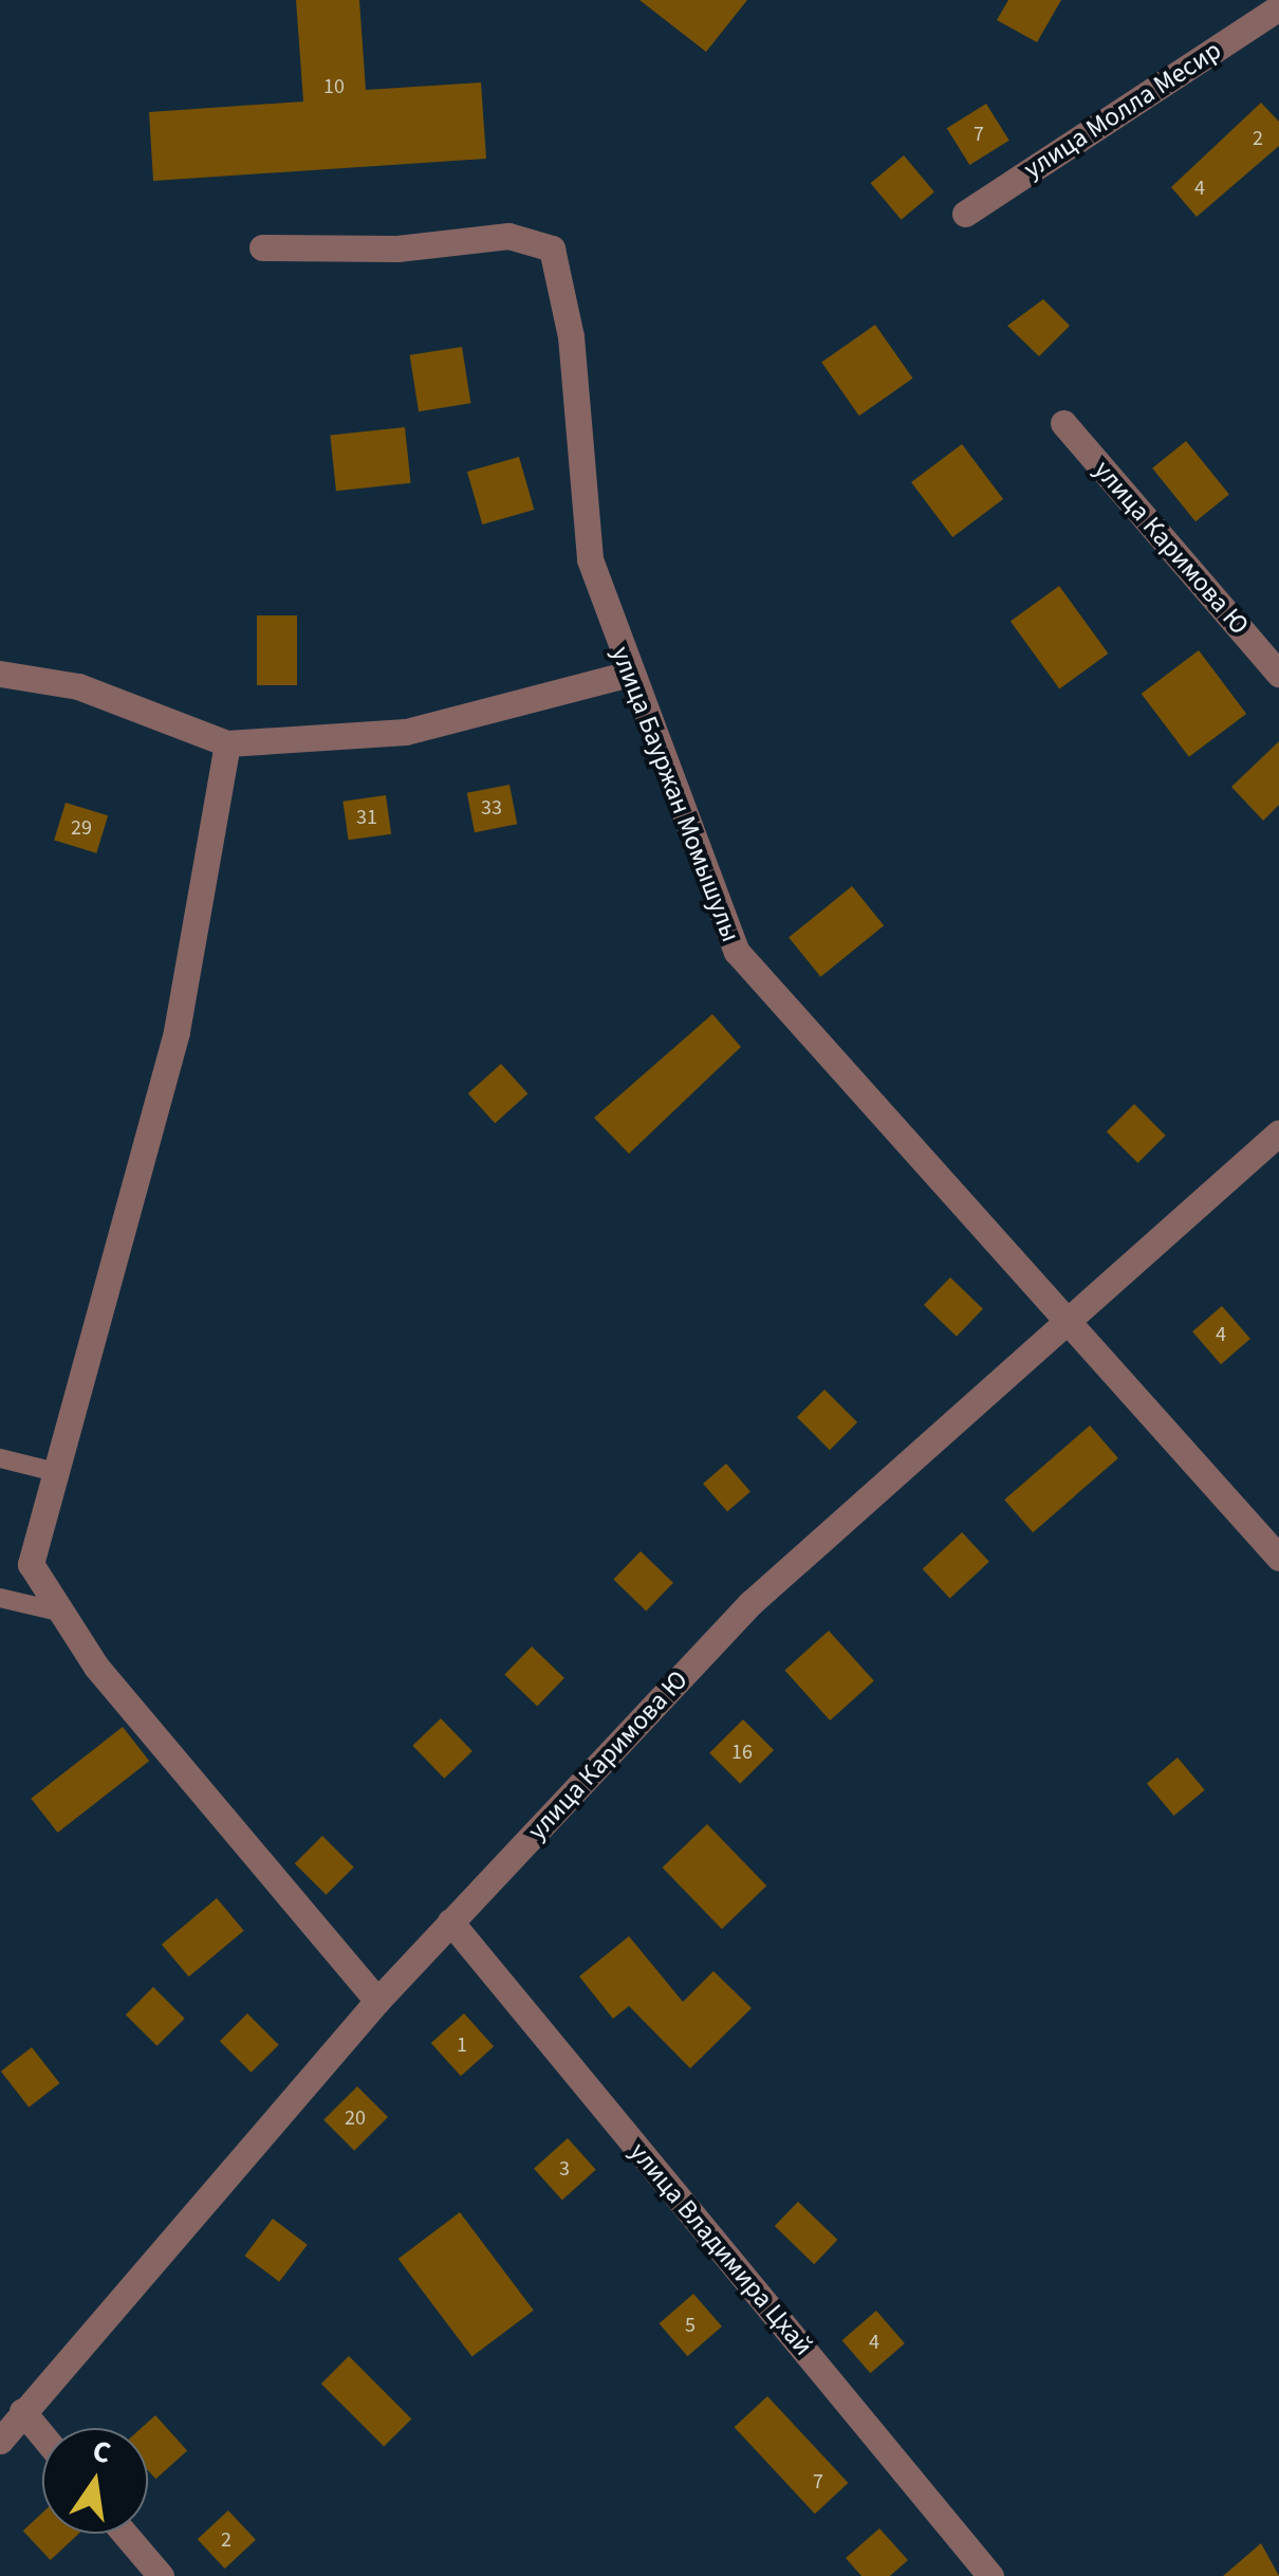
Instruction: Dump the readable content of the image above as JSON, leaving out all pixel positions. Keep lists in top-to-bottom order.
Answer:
{
  "streets": {
    "street": [
      "улица Молла Месир",
      "улица Каримова Ю",
      "улица Бауржан Момышулы",
      "улица Владимира Цхай"
    ]
  },
  "crossings": [
    ["улица Каримова Ю", "улица Бауржан Момышулы"],
    ["улица Каримова Ю", "улица Владимира Цхай"]
  ],
  "house_numbers": [
    "10",
    "7",
    "2",
    "4",
    "33",
    "31",
    "29",
    "4",
    "16",
    "1",
    "20",
    "3",
    "5",
    "4",
    "7",
    "2"
  ],
  "north": "top"
}
